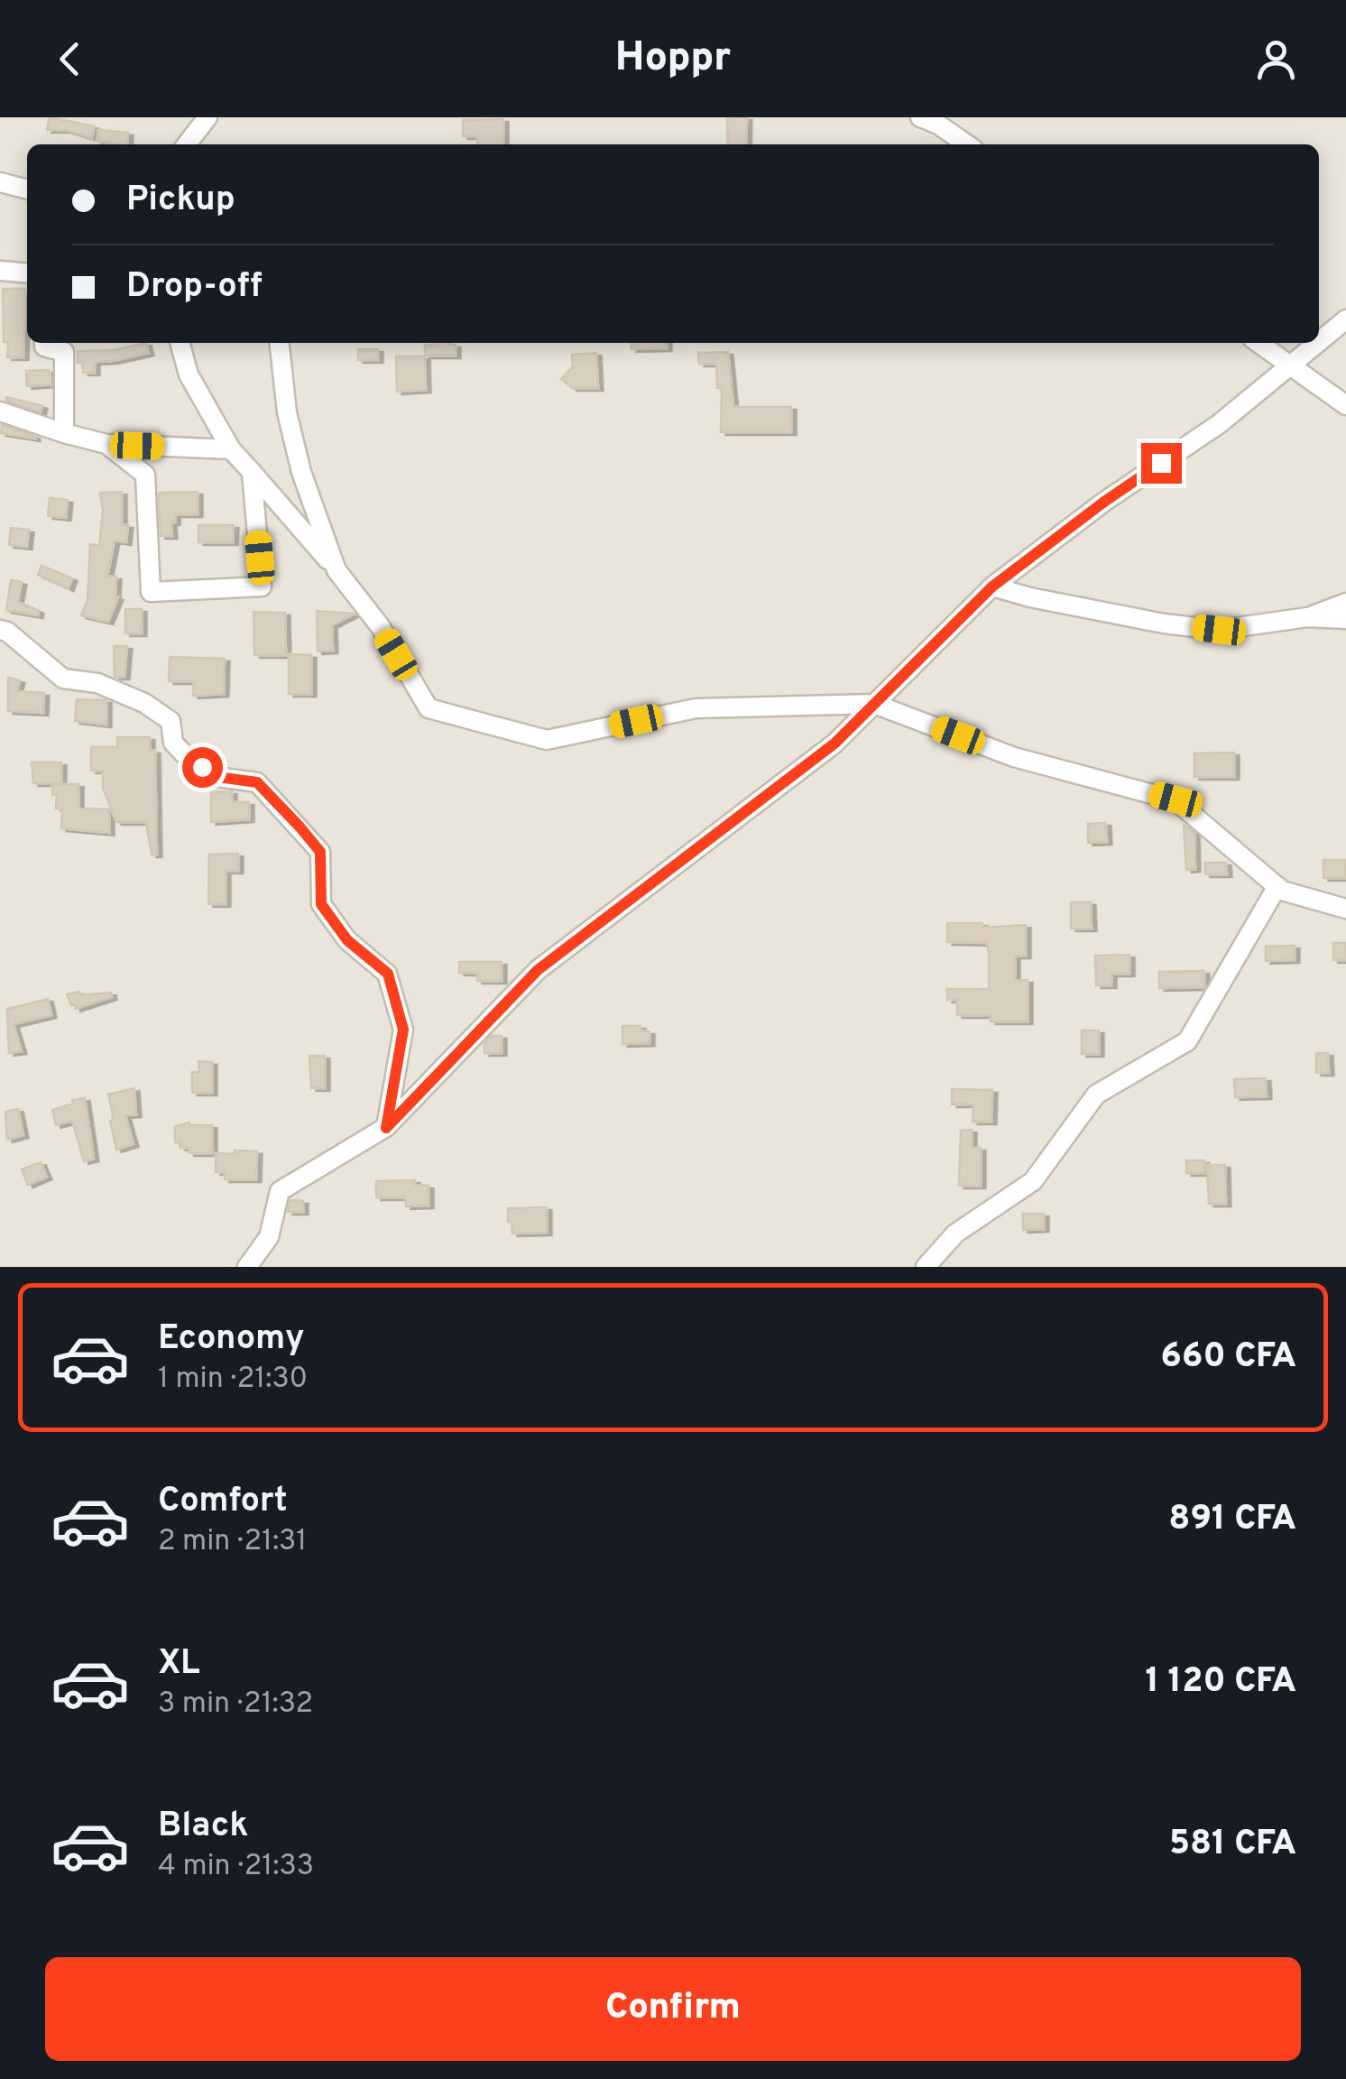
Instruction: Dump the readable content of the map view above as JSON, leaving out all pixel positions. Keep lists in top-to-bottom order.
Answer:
{
  "page": {
    "header": "Hoppr",
    "banner": ["Pickup", "Drop-off"],
    "list": [
      {
        "name": "Economy",
        "note": "1 min · 21:30",
        "value": "660 CFA"
      },
      {
        "name": "Comfort",
        "note": "2 min · 21:31",
        "value": "891 CFA"
      },
      {
        "name": "XL",
        "note": "3 min · 21:32",
        "value": "1 120 CFA"
      },
      {
        "name": "Black",
        "note": "4 min · 21:33",
        "value": "581 CFA"
      }
    ],
    "buttons": "Confirm"
  }
}
